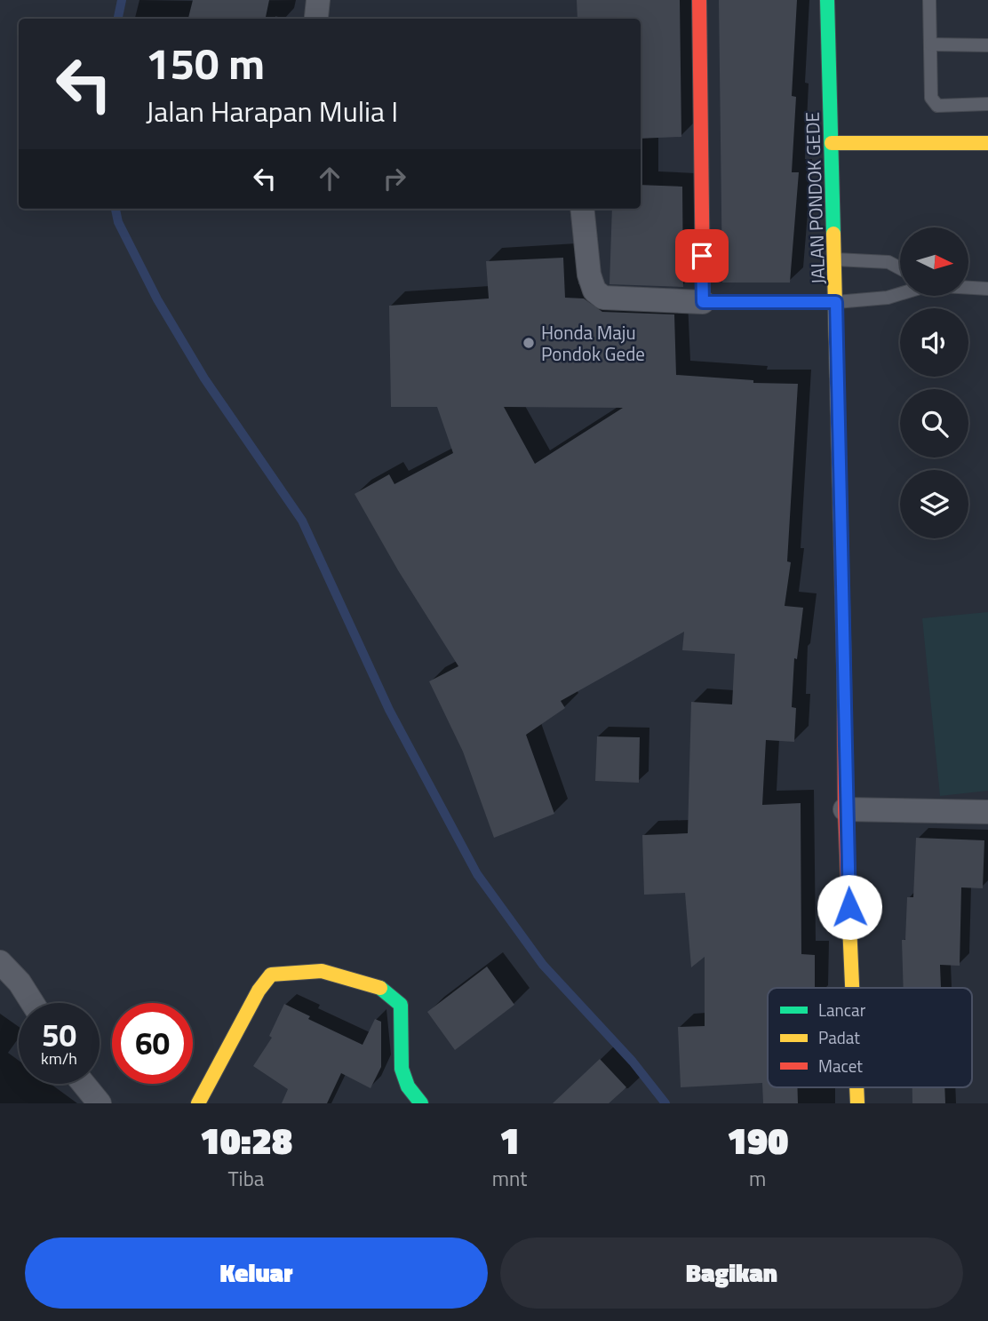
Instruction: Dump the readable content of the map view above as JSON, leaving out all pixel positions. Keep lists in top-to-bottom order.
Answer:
{
  "streets": {
    "main road": ["JALAN PONDOK GEDE"]
  },
  "places": ["Honda Maju Pondok Gede"],
  "legend": ["Lancar", "Padat", "Macet"],
  "north": "right",
  "page": {
    "turn": ["150 m", "Jalan Harapan Mulia I"],
    "speed": "50 km/h",
    "limit": "60",
    "eta": [
      "10:28",
      "Tiba",
      "1",
      "mnt",
      "190",
      "m"
    ],
    "buttons": ["Keluar", "Bagikan"]
  }
}
